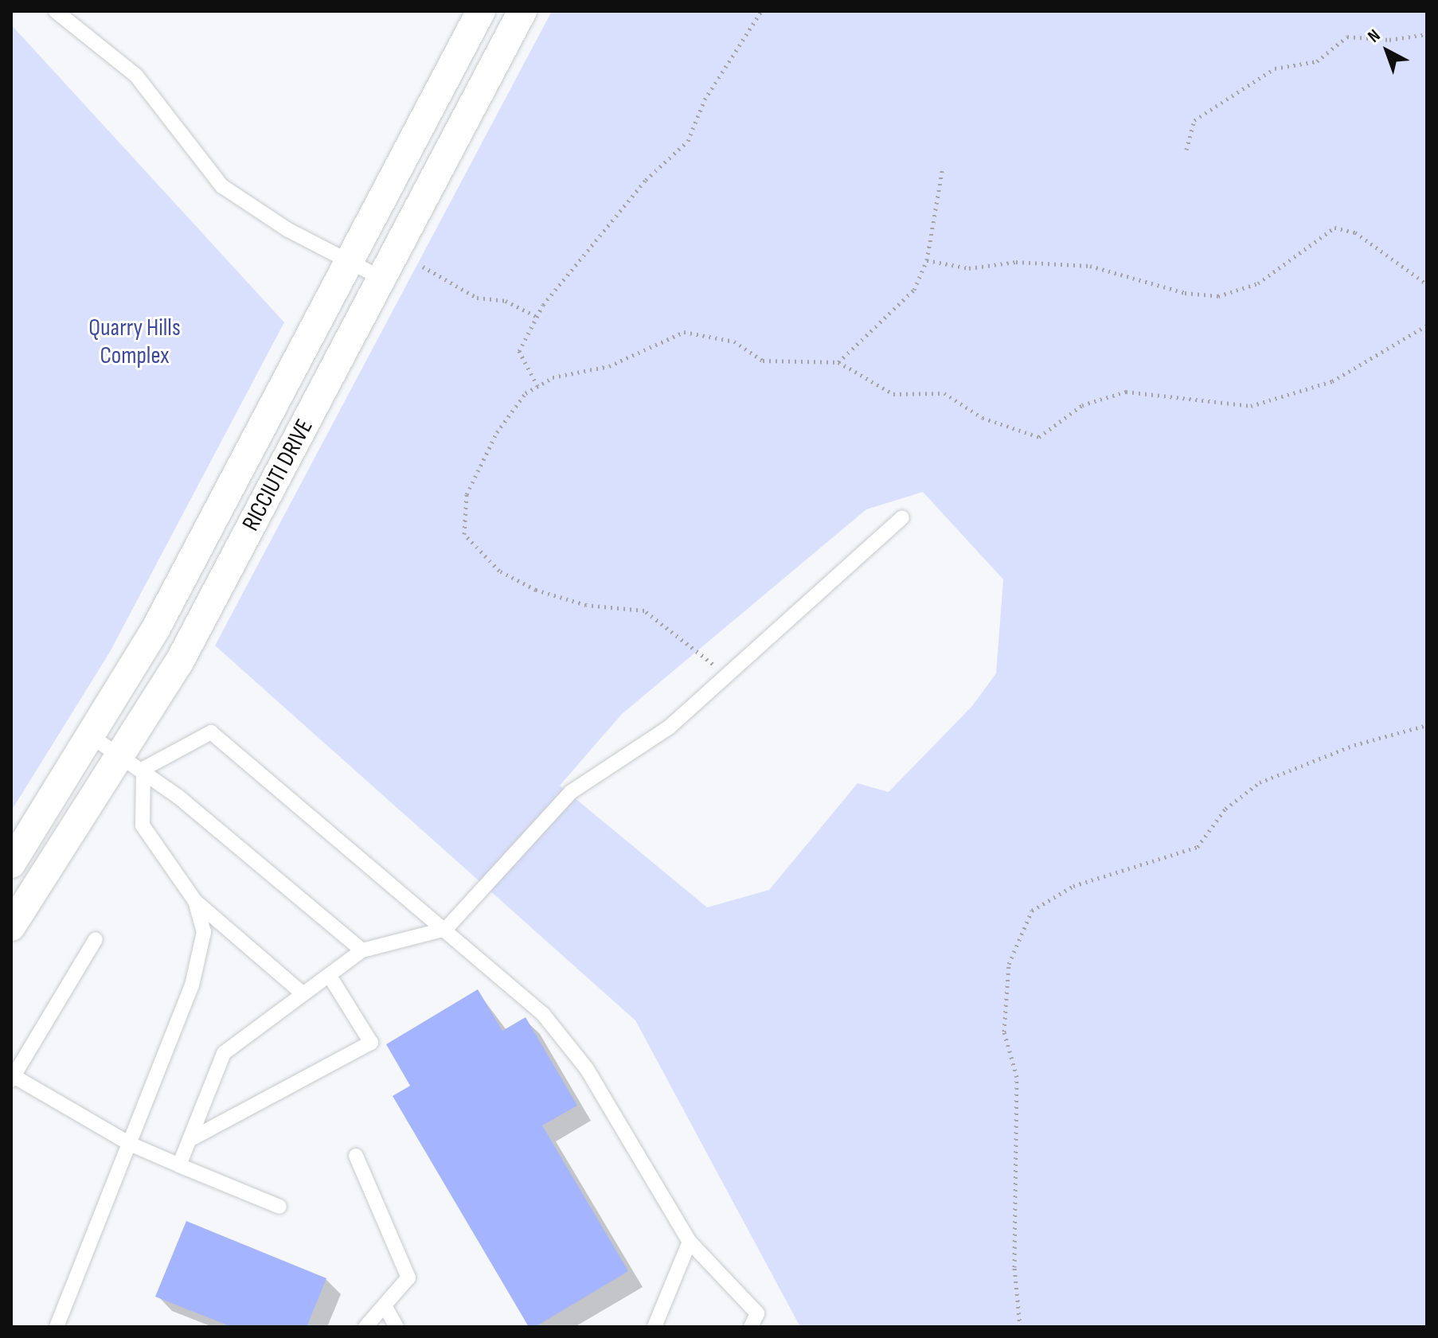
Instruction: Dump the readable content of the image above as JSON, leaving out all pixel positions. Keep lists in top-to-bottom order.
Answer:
{
  "streets": {
    "street": ["RICCIUTI DRIVE"]
  },
  "parks": ["Quarry Hills Complex"],
  "north": "top left"
}
